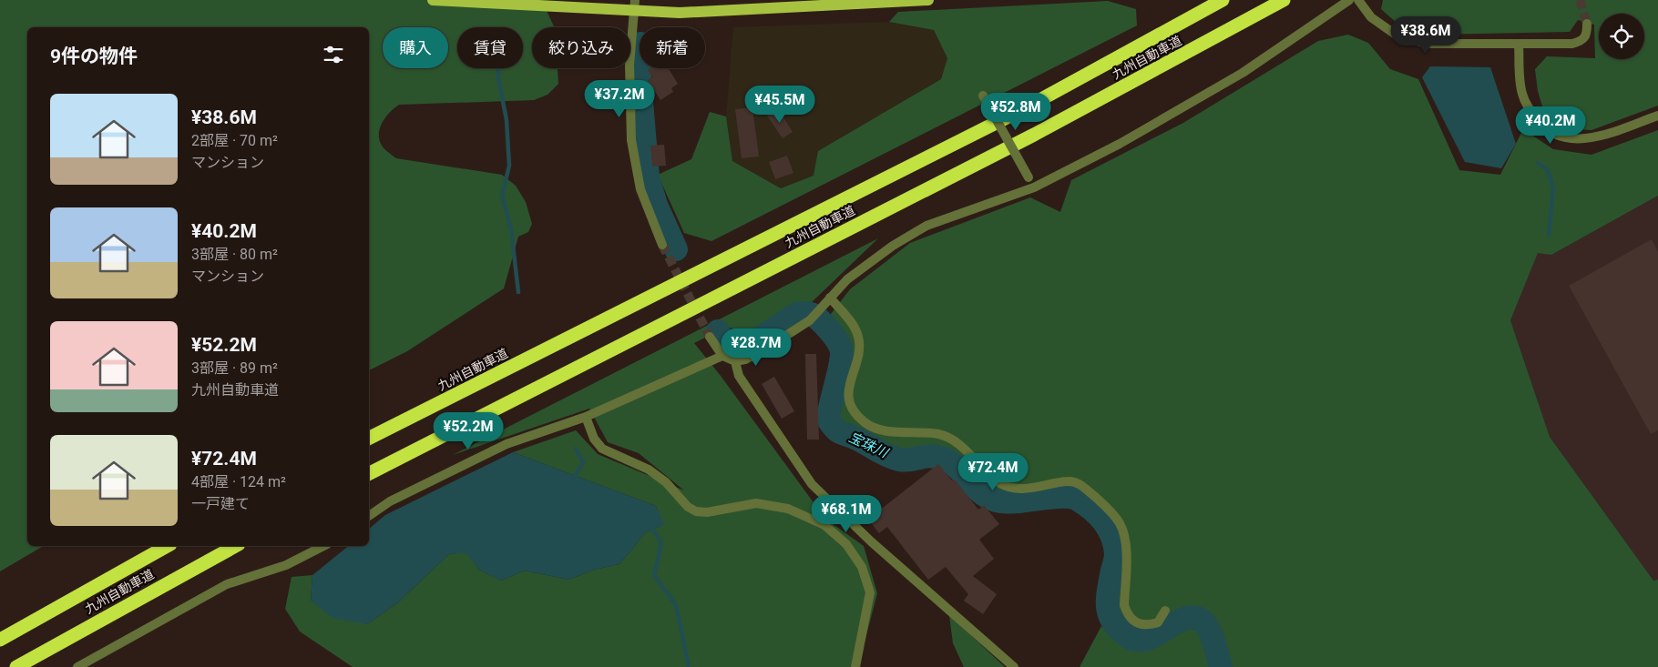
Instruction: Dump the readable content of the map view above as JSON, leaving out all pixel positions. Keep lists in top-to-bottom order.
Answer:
{
  "streets": {
    "highway": ["九州自動車道"]
  },
  "water": ["宝珠川"],
  "page": {
    "price": [
      "¥38.6M",
      "¥37.2M",
      "¥45.5M",
      "¥52.8M",
      "¥40.2M",
      "¥28.7M",
      "¥52.2M",
      "¥72.4M",
      "¥68.1M"
    ],
    "chip": [
      "購入",
      "賃貸",
      "絞り込み",
      "新着"
    ],
    "heading": "9件の物件",
    "list": [
      {
        "name": "¥38.6M",
        "note": "2部屋 · 70 m² · マンション"
      },
      {
        "name": "¥40.2M",
        "note": "3部屋 · 80 m² · マンション"
      },
      {
        "name": "¥52.2M",
        "note": "3部屋 · 89 m² · 九州自動車道"
      },
      {
        "name": "¥72.4M",
        "note": "4部屋 · 124 m² · 一戸建て"
      }
    ]
  }
}
